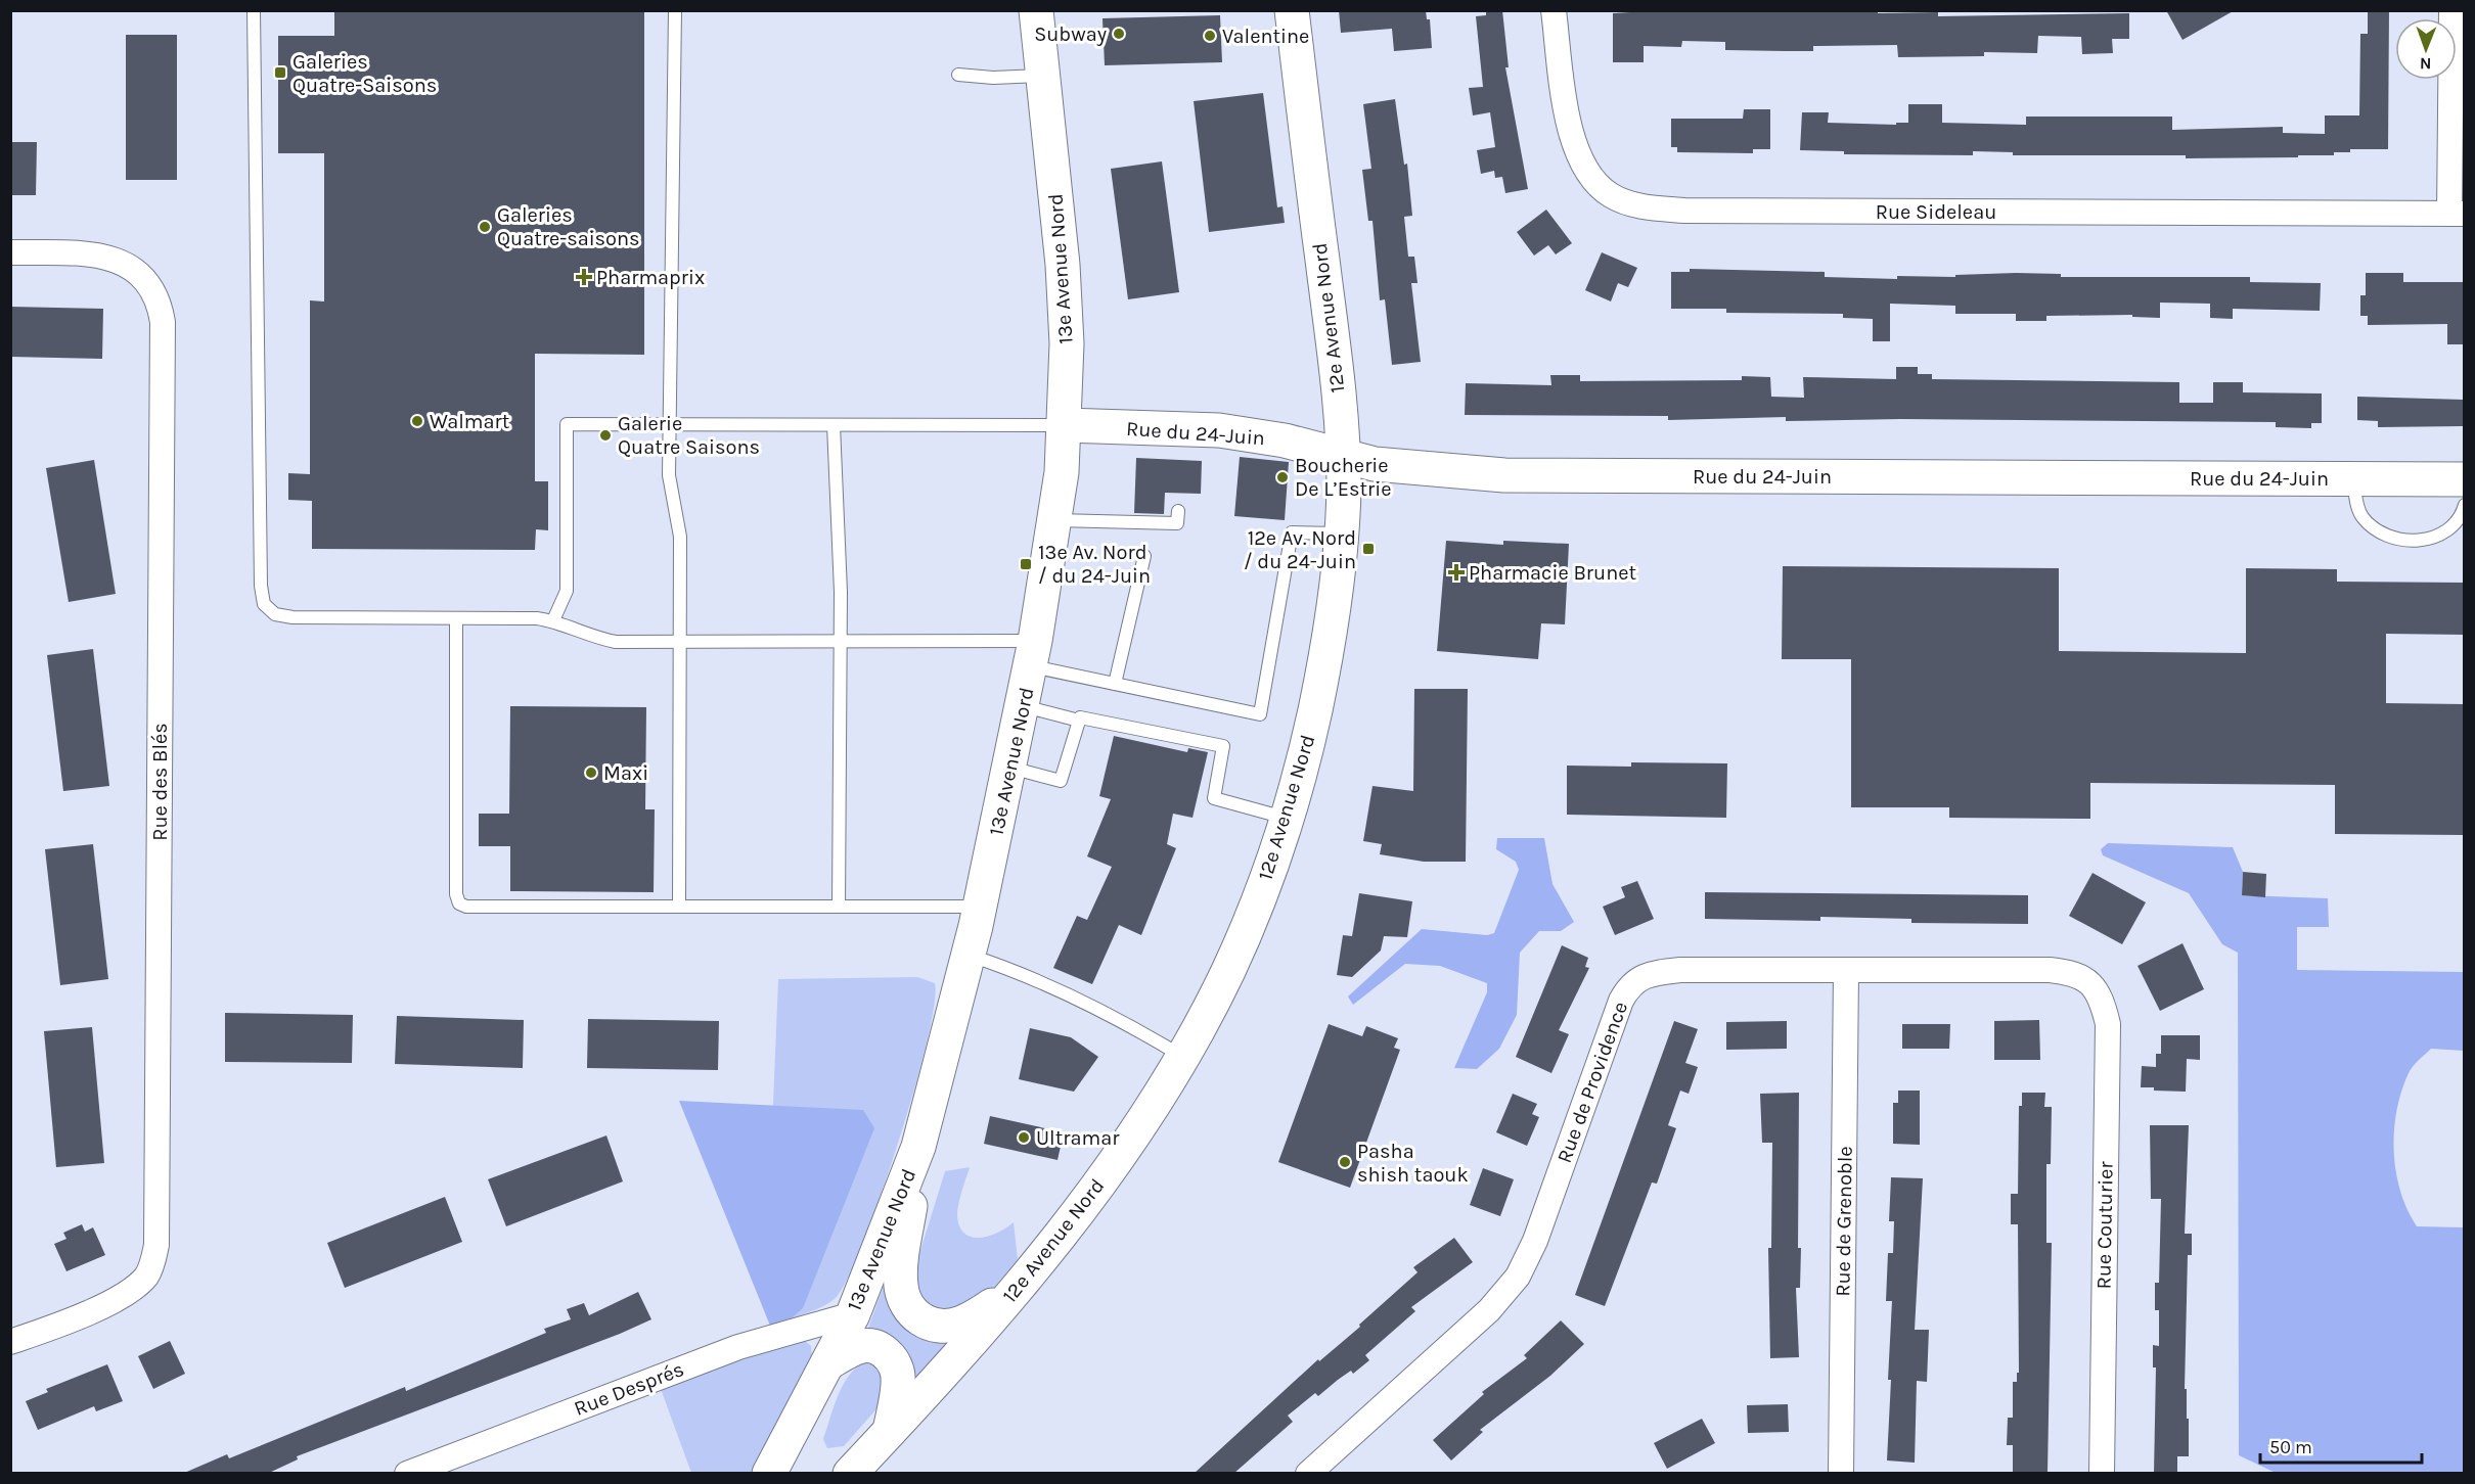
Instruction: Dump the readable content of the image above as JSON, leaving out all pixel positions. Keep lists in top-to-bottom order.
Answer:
{
  "streets": {
    "main road": ["13e Avenue Nord", "12e Avenue Nord", "Rue du 24-Juin"],
    "street": [
      "Rue Sideleau",
      "Rue des Blés",
      "Rue de Providence",
      "Rue de Grenoble",
      "Rue Couturier",
      "Rue Després"
    ]
  },
  "crossings": [
    ["13e Avenue Nord", "Rue du 24-Juin"],
    ["13e Avenue Nord", "Rue Després"],
    ["12e Avenue Nord", "Rue du 24-Juin"],
    ["Rue de Providence", "Rue de Grenoble"],
    ["Rue de Providence", "Rue Couturier"]
  ],
  "places": {
    "other": [
      "Subway",
      "Valentine",
      "Galeries Quatre-saisons",
      "Walmart",
      "Galerie Quatre Saisons",
      "Boucherie De L’Estrie",
      "Maxi",
      "Ultramar",
      "Pasha shish taouk"
    ],
    "transit": ["Galeries Quatre-Saisons", "12e Av. Nord / du 24-Juin", "13e Av. Nord / du 24-Juin"],
    "health": ["Pharmaprix", "Pharmacie Brunet"]
  },
  "scale_bar": "50 m",
  "north": "bottom"
}
